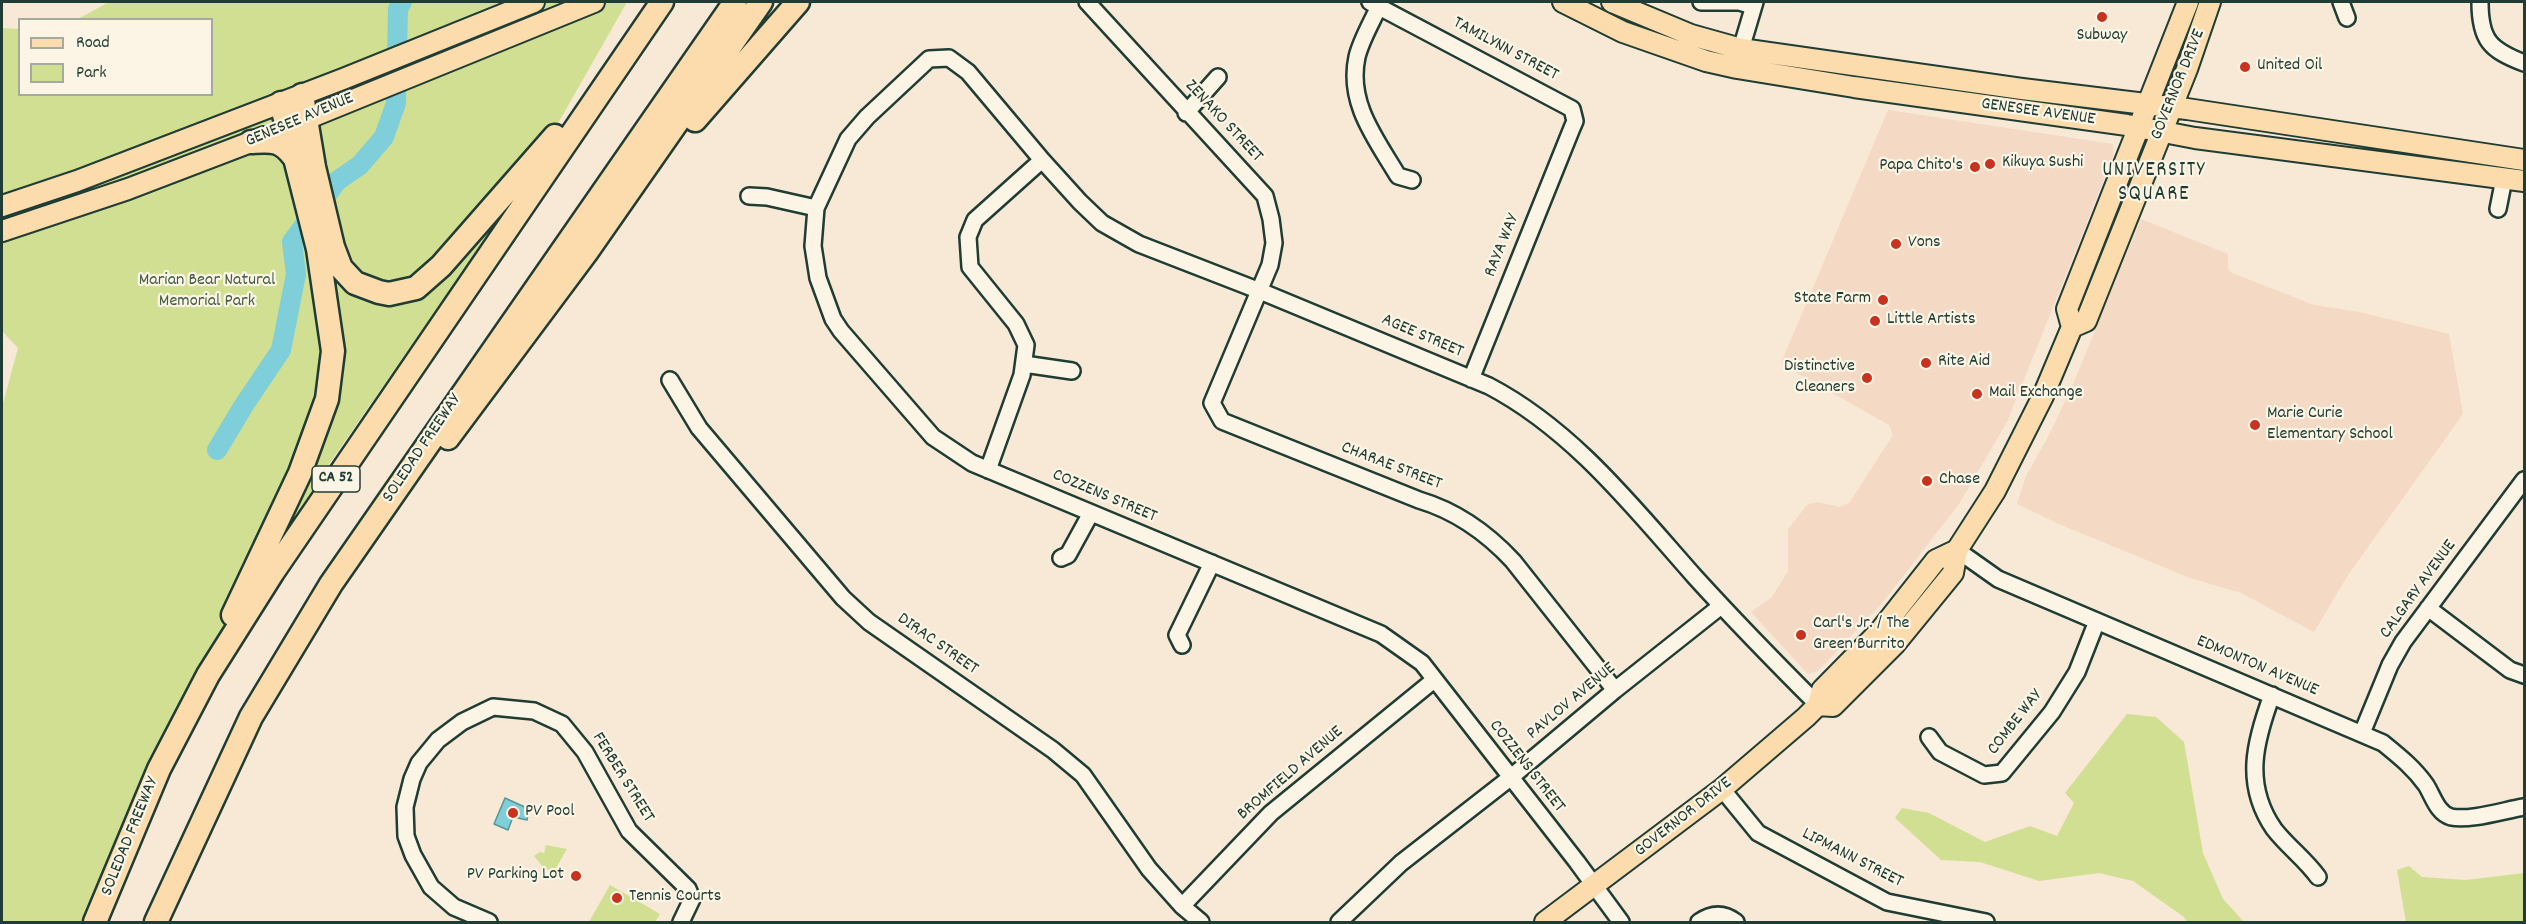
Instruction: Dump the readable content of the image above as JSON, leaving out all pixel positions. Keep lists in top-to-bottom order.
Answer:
{
  "streets": {
    "highway": ["SOLEDAD FREEWAY", "CA 52"],
    "main road": ["GOVERNOR DRIVE", "GENESEE AVENUE"],
    "street": [
      "TAMILYNN STREET",
      "ZENAKO STREET",
      "RAYA WAY",
      "AGEE STREET",
      "CHARAE STREET",
      "COZZENS STREET",
      "CALGARY AVENUE",
      "DIRAC STREET",
      "EDMONTON AVENUE",
      "PAVLOV AVENUE",
      "COMBE WAY",
      "BROMFIELD AVENUE",
      "FERBER STREET",
      "LIPMANN STREET"
    ]
  },
  "crossings": [
    ["TAMILYNN STREET", "RAYA WAY"],
    ["GOVERNOR DRIVE", "GENESEE AVENUE"],
    ["GOVERNOR DRIVE", "AGEE STREET"],
    ["GOVERNOR DRIVE", "COZZENS STREET"],
    ["GOVERNOR DRIVE", "EDMONTON AVENUE"],
    ["GOVERNOR DRIVE", "LIPMANN STREET"],
    ["ZENAKO STREET", "AGEE STREET"],
    ["ZENAKO STREET", "CHARAE STREET"],
    ["RAYA WAY", "AGEE STREET"],
    ["AGEE STREET", "CHARAE STREET"],
    ["AGEE STREET", "COZZENS STREET"],
    ["AGEE STREET", "PAVLOV AVENUE"],
    ["CHARAE STREET", "PAVLOV AVENUE"],
    ["COZZENS STREET", "PAVLOV AVENUE"],
    ["COZZENS STREET", "BROMFIELD AVENUE"],
    ["CALGARY AVENUE", "EDMONTON AVENUE"],
    ["DIRAC STREET", "BROMFIELD AVENUE"],
    ["EDMONTON AVENUE", "COMBE WAY"]
  ],
  "districts": ["UNIVERSITY SQUARE"],
  "parks": ["Marian Bear Natural Memorial Park"],
  "places": [
    "Subway",
    "United Oil",
    "Kikuya Sushi",
    "Papa Chito's",
    "Vons",
    "State Farm",
    "Little Artists",
    "Rite Aid",
    "Distinctive Cleaners",
    "Mail Exchange",
    "Marie Curie Elementary School",
    "Chase",
    "Carl's Jr. / The Green Burrito",
    "PV Pool",
    "PV Parking Lot",
    "Tennis Courts"
  ],
  "legend": ["Road", "Park"]
}
